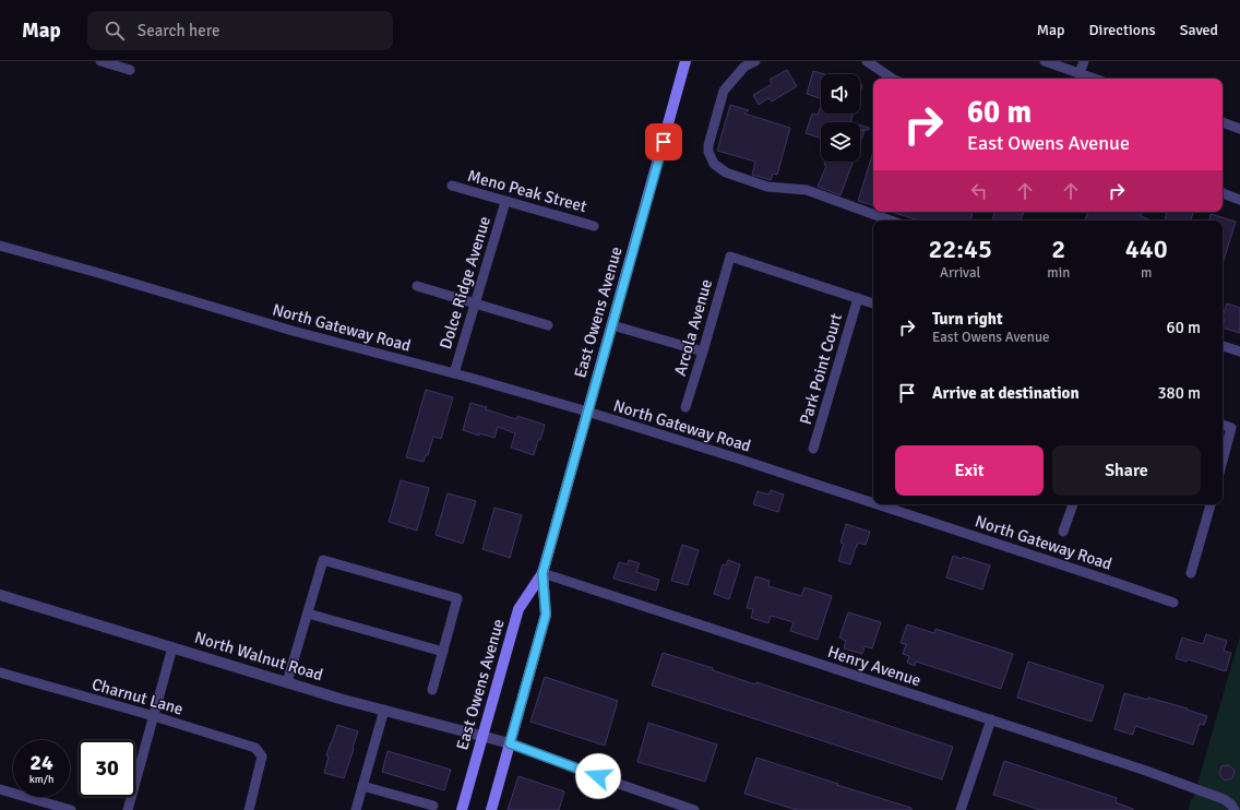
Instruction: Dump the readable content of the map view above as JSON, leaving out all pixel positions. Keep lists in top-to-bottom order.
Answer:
{
  "streets": {
    "main road": ["East Owens Avenue"],
    "street": [
      "Meno Peak Street",
      "Dolce Ridge Avenue",
      "North Gateway Road",
      "Arcola Avenue",
      "Park Point Court",
      "North Walnut Road",
      "Henry Avenue",
      "Charnut Lane"
    ]
  },
  "crossings": [
    ["Meno Peak Street", "Dolce Ridge Avenue"],
    ["Dolce Ridge Avenue", "North Gateway Road"],
    ["East Owens Avenue", "North Gateway Road"],
    ["East Owens Avenue", "North Walnut Road"],
    ["East Owens Avenue", "Henry Avenue"],
    ["Arcola Avenue", "Park Point Court"]
  ],
  "page": {
    "header": "Map",
    "search": "Search here",
    "nav": ["Map", "Directions", "Saved"],
    "turn": ["60 m", "East Owens Avenue"],
    "eta": [
      "22:45",
      "Arrival",
      "2",
      "min",
      "440",
      "m"
    ],
    "list": [
      {
        "name": "Turn right",
        "note": "East Owens Avenue",
        "value": "60 m"
      },
      {
        "name": "Arrive at destination",
        "value": "380 m"
      }
    ],
    "buttons": ["Exit", "Share"],
    "speed": "24 km/h",
    "limit": "30"
  }
}
